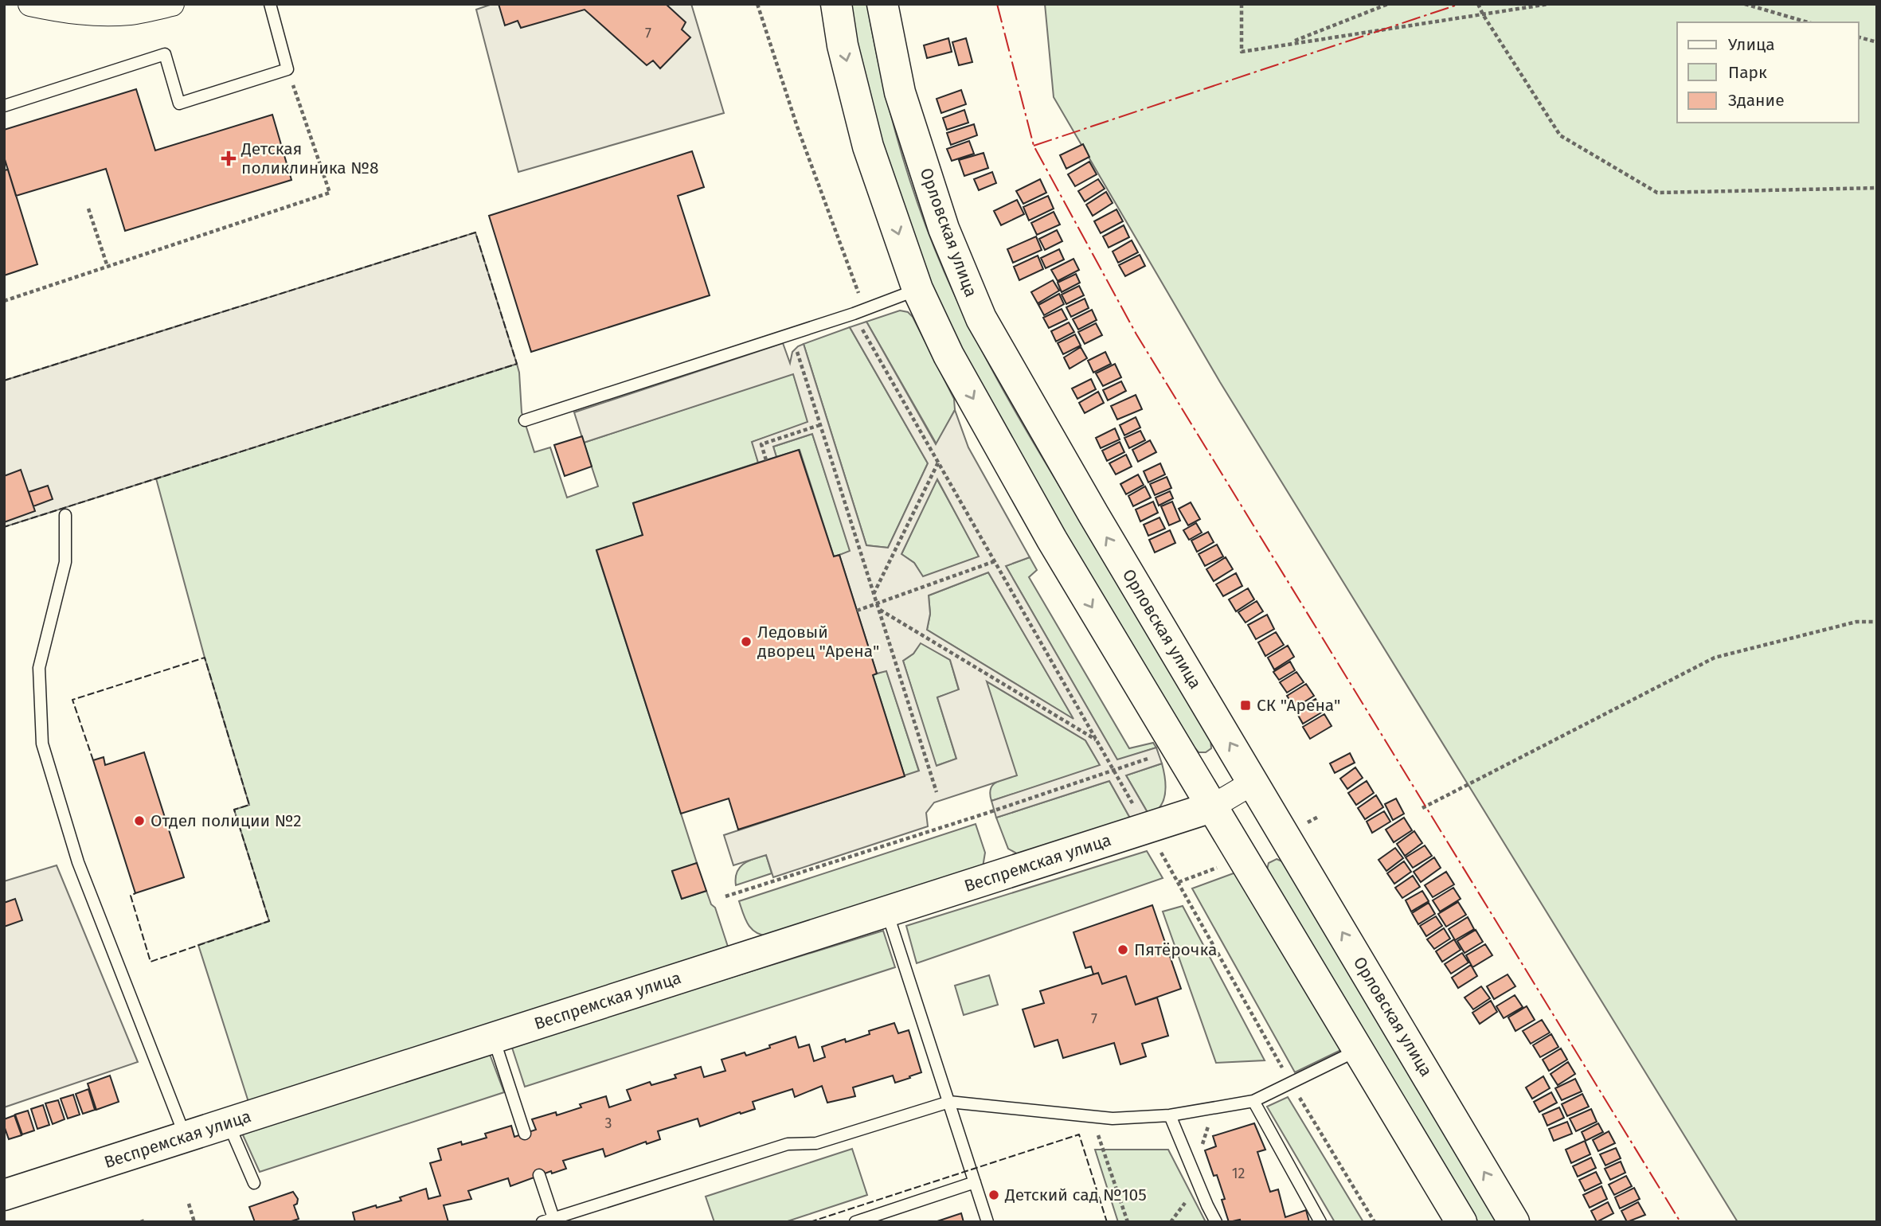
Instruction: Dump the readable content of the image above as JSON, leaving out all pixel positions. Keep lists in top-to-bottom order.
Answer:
{
  "streets": {
    "street": ["Орловская улица", "Веспремская улица"]
  },
  "places": {
    "health": ["Детская поликлиника №8"],
    "other": [
      "Ледовый дворец \"Арена\"",
      "Отдел полиции №2",
      "Пятёрочка",
      "Детский сад №105"
    ],
    "transit": ["СК \"Арена\""]
  },
  "house_numbers": [
    "7",
    "7",
    "3",
    "12"
  ],
  "legend": ["Улица", "Парк", "Здание"]
}
